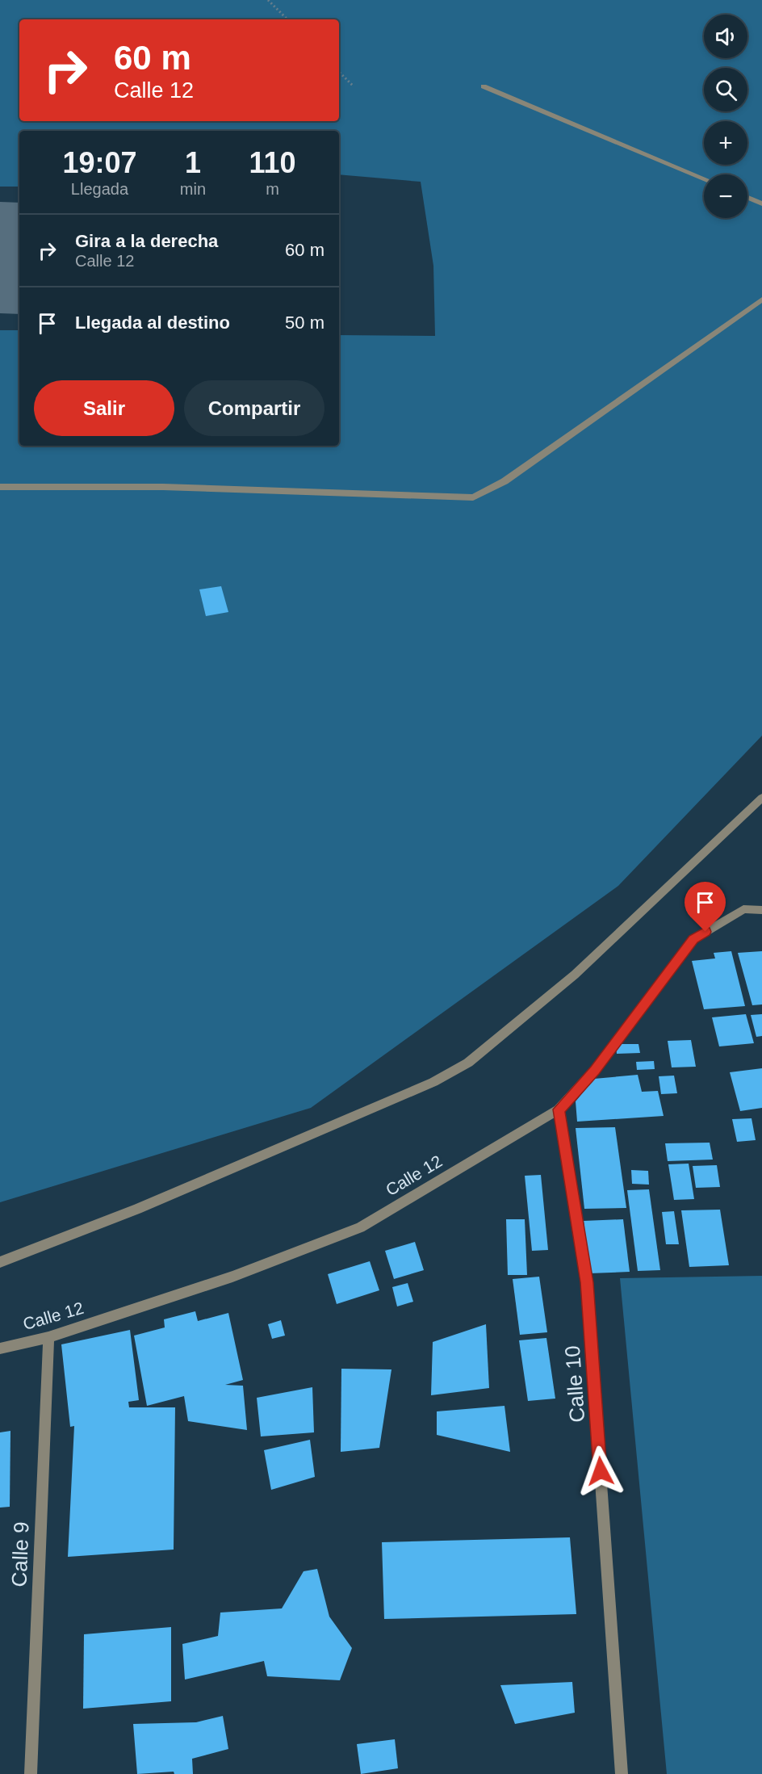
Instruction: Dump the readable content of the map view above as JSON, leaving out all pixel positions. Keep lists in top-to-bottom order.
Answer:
{
  "streets": {
    "street": ["Calle 12", "Calle 10", "Calle 9"]
  },
  "crossings": [
    ["Calle 12", "Calle 10"],
    ["Calle 12", "Calle 9"]
  ],
  "page": {
    "map_buttons": ["+", "−"],
    "turn": ["60 m", "Calle 12"],
    "eta": [
      "19:07",
      "Llegada",
      "1",
      "min",
      "110",
      "m"
    ],
    "list": [
      {
        "name": "Gira a la derecha",
        "note": "Calle 12",
        "value": "60 m"
      },
      {
        "name": "Llegada al destino",
        "value": "50 m"
      }
    ],
    "buttons": ["Salir", "Compartir"]
  }
}
